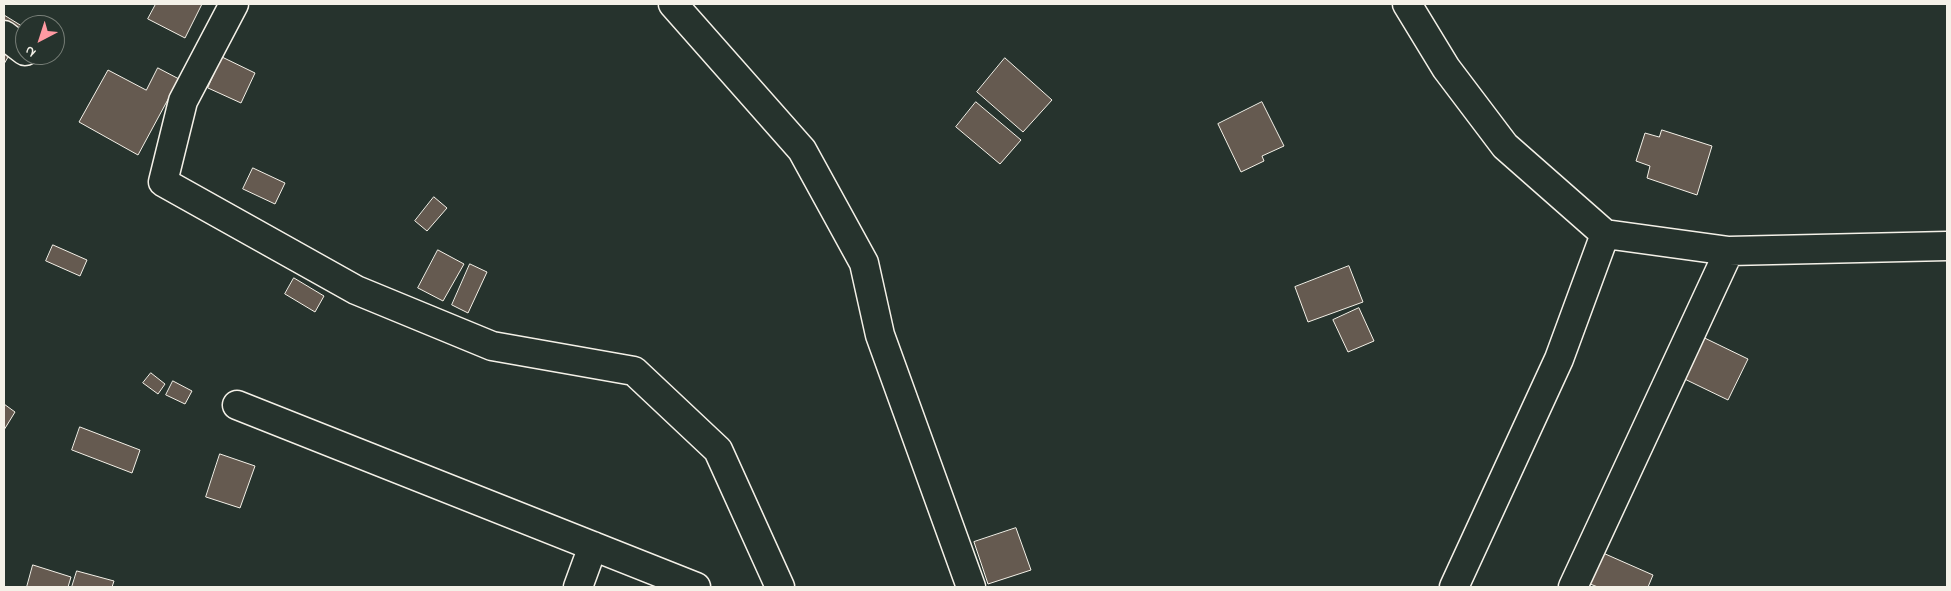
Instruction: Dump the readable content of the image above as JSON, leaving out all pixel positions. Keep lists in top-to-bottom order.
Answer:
{
  "north": "bottom left"
}
